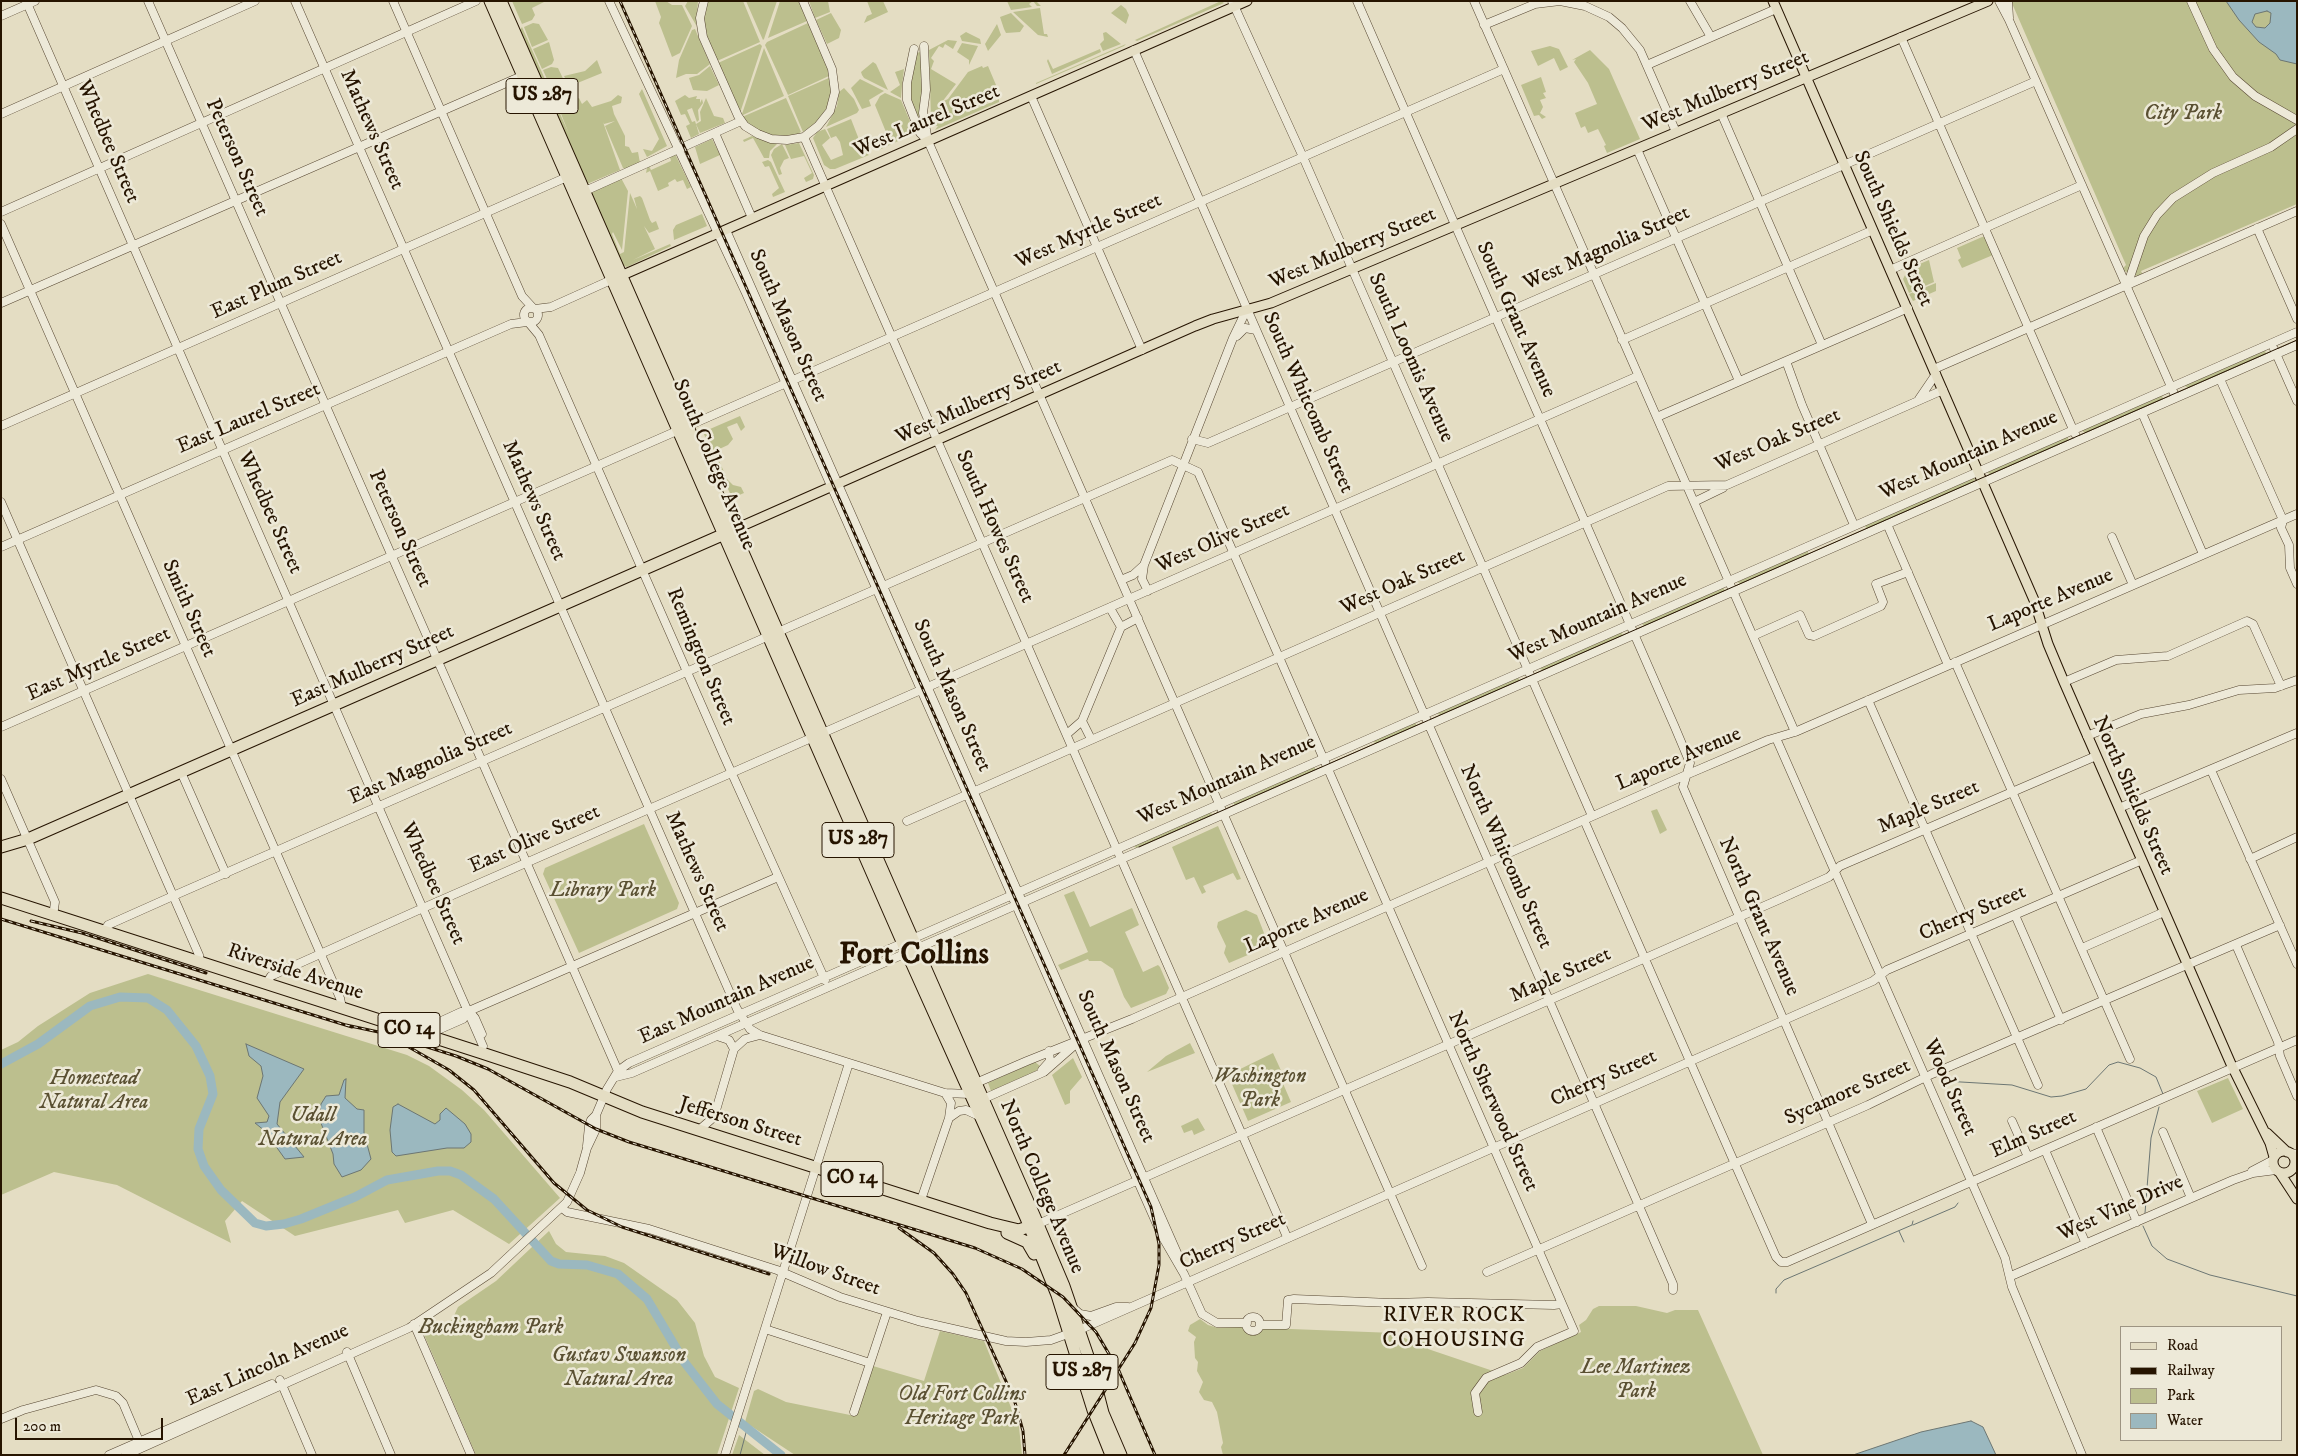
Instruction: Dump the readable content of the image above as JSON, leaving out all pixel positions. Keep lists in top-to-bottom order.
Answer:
{
  "streets": {
    "highway": [
      "US 287",
      "South College Avenue",
      "East Mulberry Street",
      "Riverside Avenue",
      "CO 14",
      "Jefferson Street",
      "North College Avenue"
    ],
    "main road": [
      "West Mulberry Street",
      "West Laurel Street",
      "South Shields Street",
      "North Shields Street"
    ],
    "street": [
      "Mathews Street",
      "Whedbee Street",
      "Peterson Street",
      "West Myrtle Street",
      "West Magnolia Street",
      "East Plum Street",
      "South Grant Avenue",
      "South Mason Street",
      "South Loomis Avenue",
      "South Whitcomb Street",
      "East Laurel Street",
      "West Oak Street",
      "West Mountain Avenue",
      "South Howes Street",
      "West Olive Street",
      "Laporte Avenue",
      "Smith Street",
      "Remington Street",
      "East Myrtle Street",
      "East Magnolia Street",
      "Maple Street",
      "East Olive Street",
      "North Whitcomb Street",
      "Cherry Street",
      "North Grant Avenue",
      "East Mountain Avenue",
      "Wood Street",
      "Sycamore Street",
      "North Sherwood Street",
      "Elm Street",
      "West Vine Drive",
      "Willow Street",
      "East Lincoln Avenue"
    ]
  },
  "crossings": [
    ["West Mulberry Street", "South Shields Street"],
    ["West Mulberry Street", "South Grant Avenue"],
    ["West Mulberry Street", "South Mason Street"],
    ["West Mulberry Street", "South Loomis Avenue"],
    ["West Mulberry Street", "South Whitcomb Street"],
    ["West Mulberry Street", "South College Avenue"],
    ["West Mulberry Street", "South Howes Street"],
    ["West Mulberry Street", "East Mulberry Street"],
    ["West Laurel Street", "South Mason Street"],
    ["West Laurel Street", "South Loomis Avenue"],
    ["West Laurel Street", "South Whitcomb Street"],
    ["West Laurel Street", "East Laurel Street"],
    ["West Laurel Street", "South College Avenue"],
    ["West Laurel Street", "South Howes Street"],
    ["Mathews Street", "East Plum Street"],
    ["Mathews Street", "East Laurel Street"],
    ["Mathews Street", "East Myrtle Street"],
    ["Mathews Street", "East Mulberry Street"],
    ["Mathews Street", "East Magnolia Street"],
    ["Mathews Street", "East Olive Street"],
    ["Mathews Street", "East Mountain Avenue"],
    ["Whedbee Street", "East Plum Street"],
    ["Whedbee Street", "East Laurel Street"],
    ["Whedbee Street", "East Myrtle Street"],
    ["Whedbee Street", "East Mulberry Street"],
    ["Whedbee Street", "East Magnolia Street"],
    ["Whedbee Street", "East Olive Street"],
    ["Whedbee Street", "Riverside Avenue"],
    ["Peterson Street", "East Plum Street"],
    ["Peterson Street", "East Laurel Street"],
    ["Peterson Street", "East Myrtle Street"],
    ["Peterson Street", "East Mulberry Street"],
    ["Peterson Street", "East Magnolia Street"],
    ["Peterson Street", "East Olive Street"],
    ["Peterson Street", "East Mountain Avenue"],
    ["South Shields Street", "West Magnolia Street"],
    ["South Shields Street", "West Oak Street"],
    ["South Shields Street", "West Mountain Avenue"],
    ["South Shields Street", "North Shields Street"],
    ["West Myrtle Street", "South Grant Avenue"],
    ["West Myrtle Street", "South Mason Street"],
    ["West Myrtle Street", "South Loomis Avenue"],
    ["West Myrtle Street", "South Whitcomb Street"],
    ["West Myrtle Street", "South College Avenue"],
    ["West Myrtle Street", "South Howes Street"],
    ["West Myrtle Street", "East Myrtle Street"],
    ["West Magnolia Street", "South Grant Avenue"],
    ["West Magnolia Street", "South Loomis Avenue"],
    ["West Magnolia Street", "South Whitcomb Street"],
    ["East Plum Street", "South College Avenue"],
    ["East Plum Street", "Smith Street"],
    ["South Grant Avenue", "West Oak Street"],
    ["South Grant Avenue", "West Mountain Avenue"],
    ["South Grant Avenue", "West Olive Street"],
    ["South Grant Avenue", "North Grant Avenue"],
    ["South Mason Street", "West Oak Street"],
    ["South Mason Street", "West Mountain Avenue"],
    ["South Mason Street", "West Olive Street"],
    ["South Mason Street", "Laporte Avenue"],
    ["South Mason Street", "Maple Street"],
    ["South Mason Street", "Cherry Street"],
    ["South Mason Street", "North Sherwood Street"],
    ["South Loomis Avenue", "West Oak Street"],
    ["South Loomis Avenue", "West Mountain Avenue"],
    ["South Loomis Avenue", "West Olive Street"],
    ["South Loomis Avenue", "Laporte Avenue"],
    ["South Whitcomb Street", "West Oak Street"],
    ["South Whitcomb Street", "West Mountain Avenue"],
    ["South Whitcomb Street", "West Olive Street"],
    ["South Whitcomb Street", "North Whitcomb Street"],
    ["East Laurel Street", "South College Avenue"],
    ["East Laurel Street", "Smith Street"],
    ["East Laurel Street", "Remington Street"],
    ["West Oak Street", "South Howes Street"],
    ["West Oak Street", "North Sherwood Street"],
    ["West Mountain Avenue", "South College Avenue"],
    ["West Mountain Avenue", "South Howes Street"],
    ["West Mountain Avenue", "North Shields Street"],
    ["West Mountain Avenue", "North Whitcomb Street"],
    ["West Mountain Avenue", "North Grant Avenue"],
    ["West Mountain Avenue", "East Mountain Avenue"],
    ["West Mountain Avenue", "North Sherwood Street"],
    ["West Mountain Avenue", "North College Avenue"],
    ["South College Avenue", "West Olive Street"],
    ["South College Avenue", "East Myrtle Street"],
    ["South College Avenue", "East Mulberry Street"],
    ["South College Avenue", "East Magnolia Street"],
    ["South College Avenue", "East Olive Street"],
    ["South College Avenue", "East Mountain Avenue"],
    ["South College Avenue", "North College Avenue"],
    ["South Howes Street", "West Olive Street"],
    ["South Howes Street", "Laporte Avenue"],
    ["South Howes Street", "Maple Street"],
    ["South Howes Street", "Cherry Street"],
    ["West Olive Street", "East Olive Street"],
    ["West Olive Street", "North Sherwood Street"],
    ["Laporte Avenue", "North Shields Street"],
    ["Laporte Avenue", "North Whitcomb Street"],
    ["Laporte Avenue", "North Grant Avenue"],
    ["Laporte Avenue", "Wood Street"],
    ["Laporte Avenue", "North Sherwood Street"],
    ["Laporte Avenue", "North College Avenue"],
    ["Smith Street", "East Myrtle Street"],
    ["Smith Street", "East Mulberry Street"],
    ["Smith Street", "East Magnolia Street"],
    ["Smith Street", "East Olive Street"],
    ["Smith Street", "Riverside Avenue"],
    ["Remington Street", "East Myrtle Street"],
    ["Remington Street", "East Mulberry Street"],
    ["Remington Street", "East Magnolia Street"],
    ["Remington Street", "East Olive Street"],
    ["Remington Street", "East Mountain Avenue"],
    ["East Magnolia Street", "Riverside Avenue"],
    ["North Shields Street", "Maple Street"],
    ["North Shields Street", "Cherry Street"],
    ["North Shields Street", "Sycamore Street"],
    ["North Shields Street", "Elm Street"],
    ["North Shields Street", "West Vine Drive"],
    ["Maple Street", "North Whitcomb Street"],
    ["Maple Street", "North Grant Avenue"],
    ["Maple Street", "Wood Street"],
    ["Maple Street", "North Sherwood Street"],
    ["Maple Street", "Jefferson Street"],
    ["Maple Street", "North College Avenue"],
    ["East Olive Street", "Riverside Avenue"],
    ["North Whitcomb Street", "Cherry Street"],
    ["North Whitcomb Street", "Sycamore Street"],
    ["Cherry Street", "North Grant Avenue"],
    ["Cherry Street", "Wood Street"],
    ["Cherry Street", "North Sherwood Street"],
    ["Cherry Street", "North College Avenue"],
    ["Cherry Street", "Willow Street"],
    ["North Grant Avenue", "Sycamore Street"],
    ["North Grant Avenue", "Elm Street"],
    ["Riverside Avenue", "East Mountain Avenue"],
    ["Riverside Avenue", "Jefferson Street"],
    ["Riverside Avenue", "East Lincoln Avenue"],
    ["East Mountain Avenue", "Jefferson Street"],
    ["East Mountain Avenue", "North College Avenue"],
    ["East Mountain Avenue", "East Lincoln Avenue"],
    ["CO 14", "Jefferson Street"],
    ["CO 14", "North College Avenue"],
    ["Wood Street", "Sycamore Street"],
    ["Wood Street", "Elm Street"],
    ["Wood Street", "West Vine Drive"],
    ["Sycamore Street", "North Sherwood Street"],
    ["Sycamore Street", "Elm Street"],
    ["Jefferson Street", "North College Avenue"],
    ["Jefferson Street", "East Lincoln Avenue"],
    ["North College Avenue", "Willow Street"],
    ["Willow Street", "East Lincoln Avenue"]
  ],
  "districts": ["Fort Collins", "RIVER ROCK COHOUSING"],
  "parks": [
    "City Park",
    "Library Park",
    "Washington Park",
    "Homestead Natural Area",
    "Udall Natural Area",
    "Buckingham Park",
    "Gustav Swanson Natural Area",
    "Lee Martinez Park",
    "Old Fort Collins Heritage Park"
  ],
  "legend": [
    "Road",
    "Railway",
    "Park",
    "Water"
  ],
  "scale_bar": "200 m"
}
